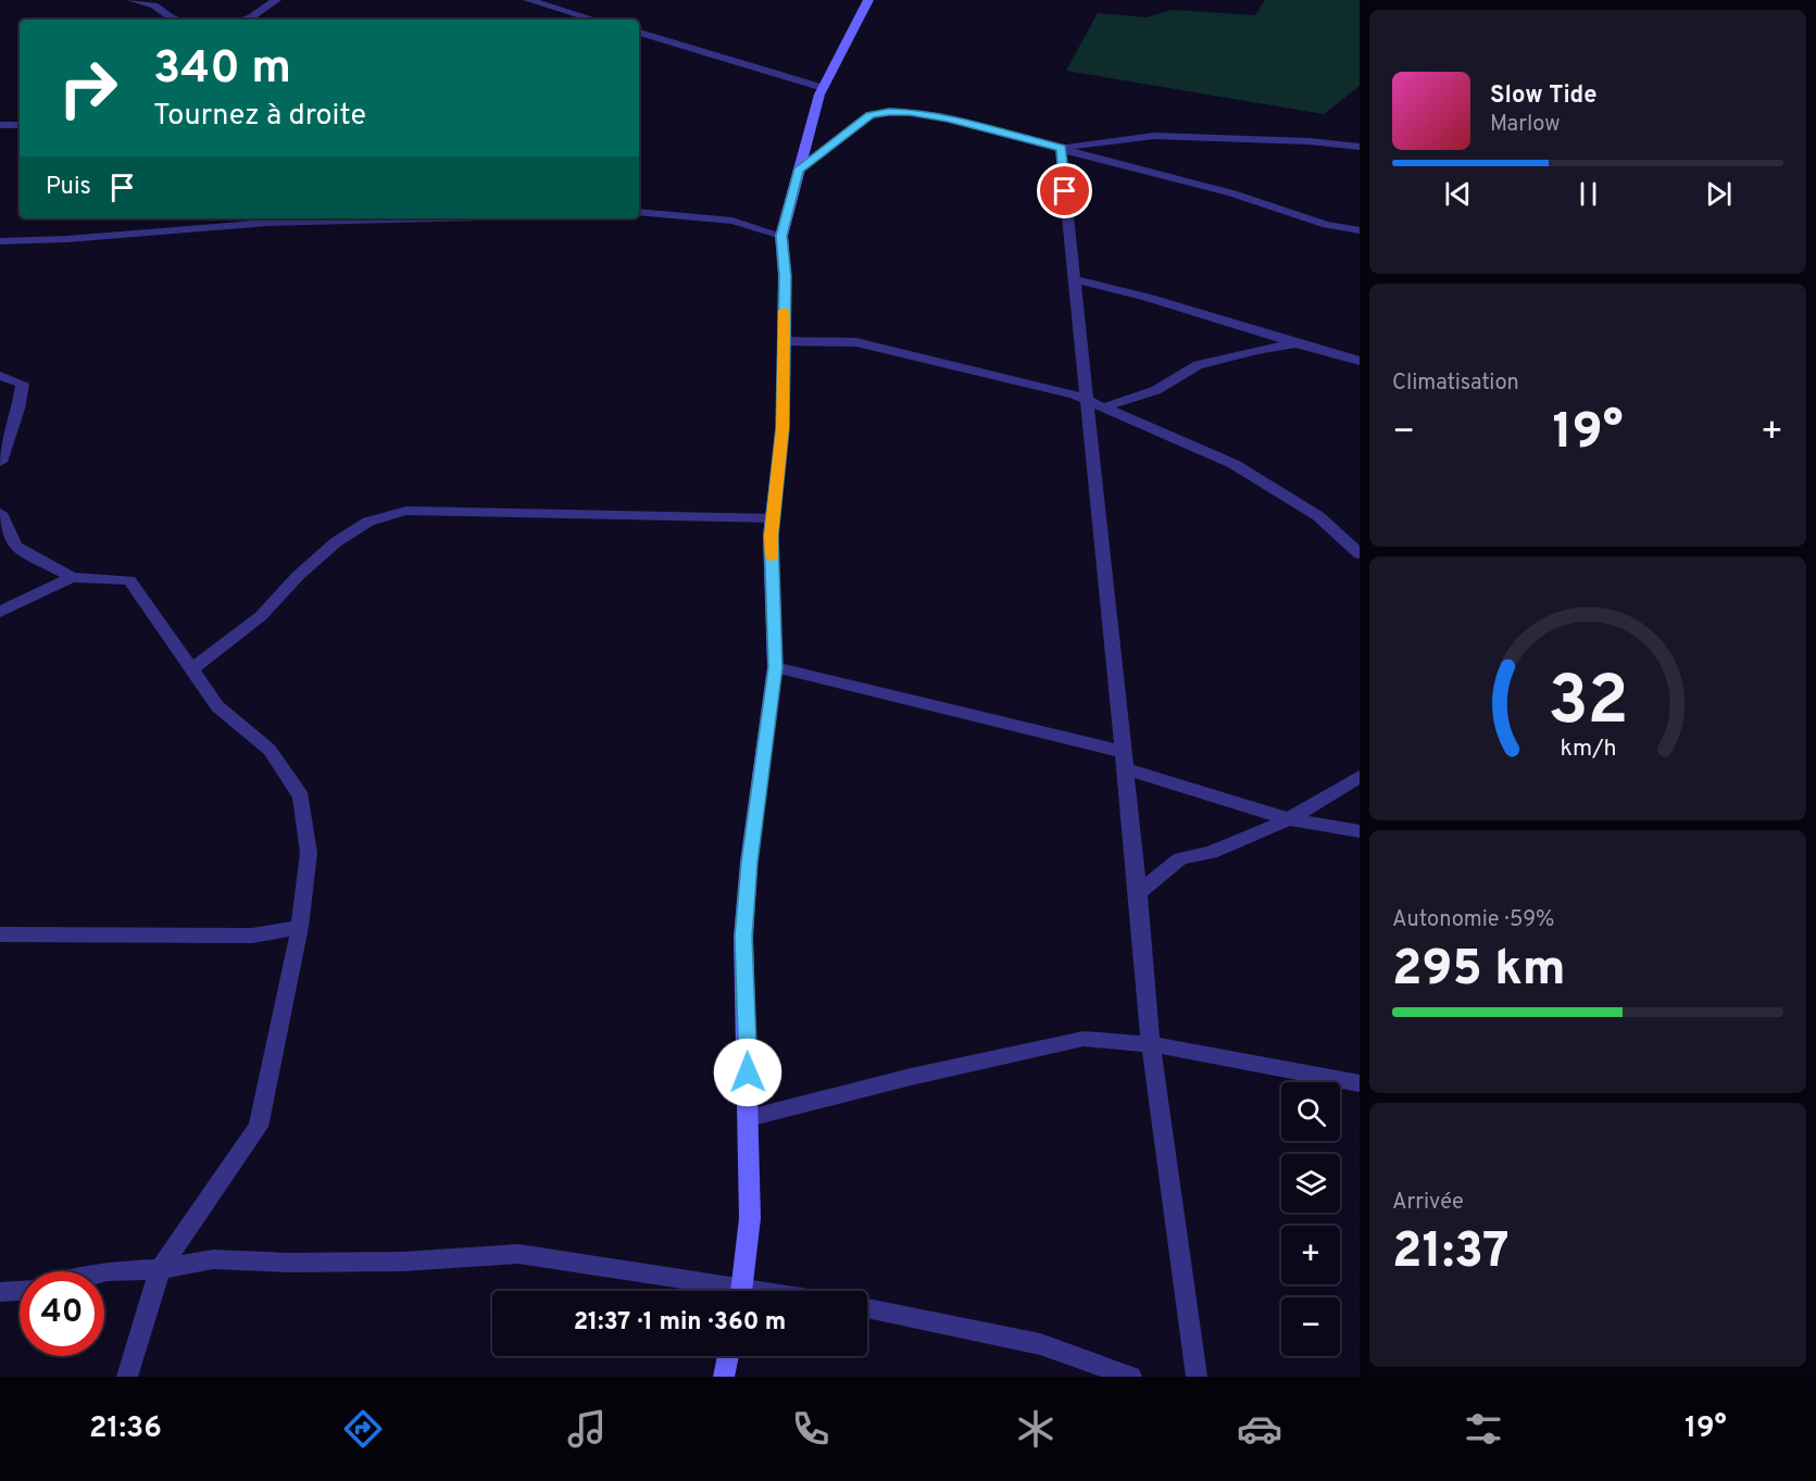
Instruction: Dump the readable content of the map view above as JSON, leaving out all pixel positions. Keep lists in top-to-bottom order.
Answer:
{
  "page": {
    "turn": ["340 m", "Tournez à droite"],
    "song": ["Slow Tide", "Marlow"],
    "then": "Puis",
    "tile": [
      "Climatisation",
      ["Autonomie · 59%", "295 km"],
      ["Arrivée", "21:37"]
    ],
    "heat": ["−", "19°", "+"],
    "map_buttons": ["+", "−"],
    "limit": "40",
    "trip": "21:37 · 1 min · 360 m",
    "tabs": ["21:36", "19°"],
    "gauge": ["32", "km/h"]
  }
}
